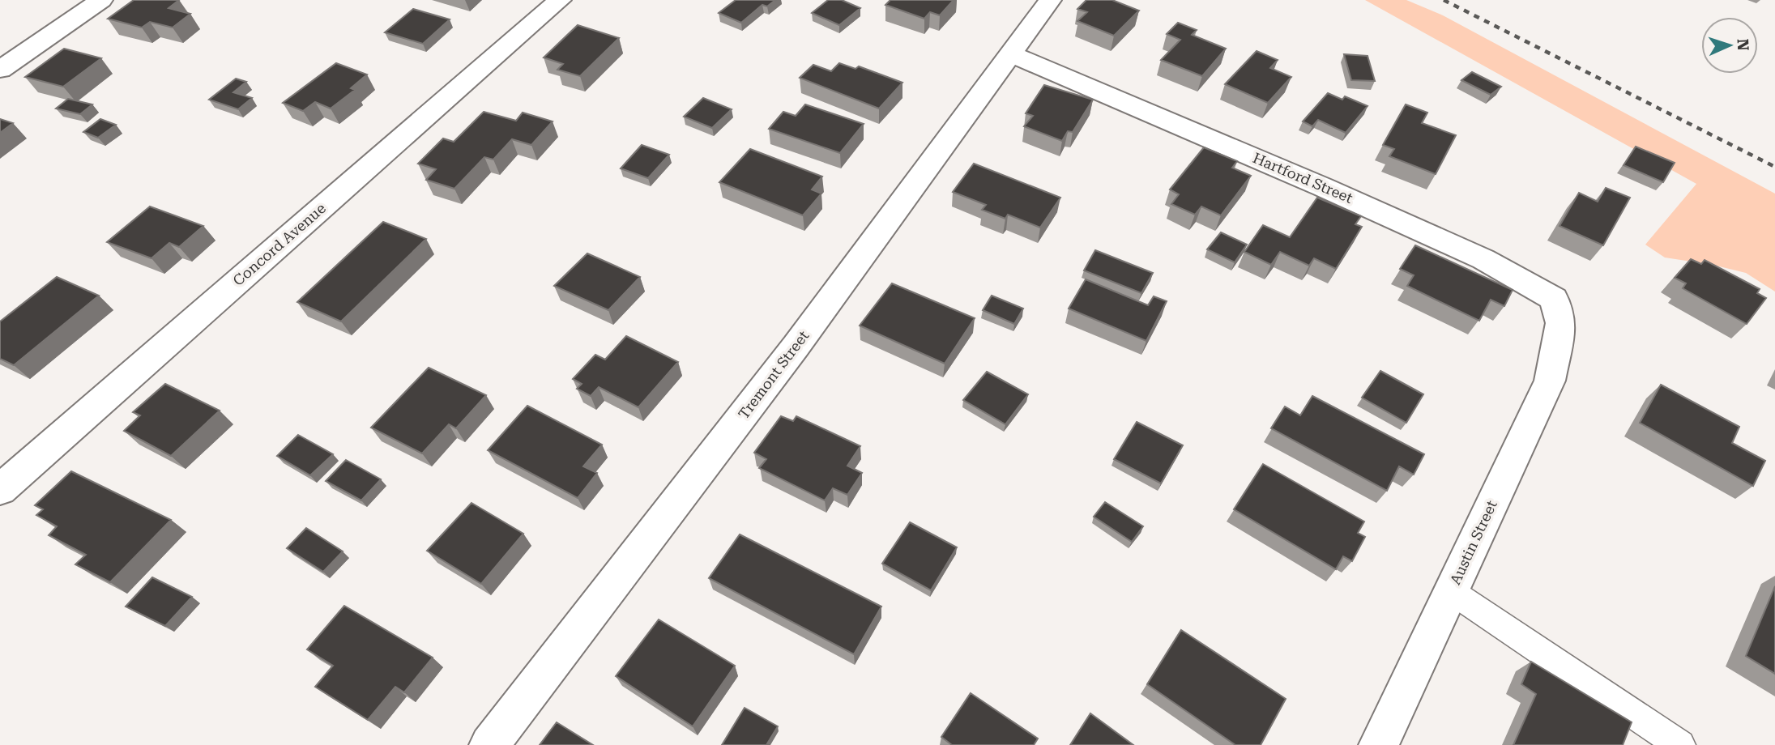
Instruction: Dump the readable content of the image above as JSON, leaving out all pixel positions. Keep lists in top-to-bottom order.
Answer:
{
  "streets": {
    "street": [
      "Hartford Street",
      "Concord Avenue",
      "Tremont Street",
      "Austin Street"
    ]
  },
  "crossings": [
    ["Hartford Street", "Tremont Street"],
    ["Hartford Street", "Austin Street"]
  ],
  "north": "right"
}
